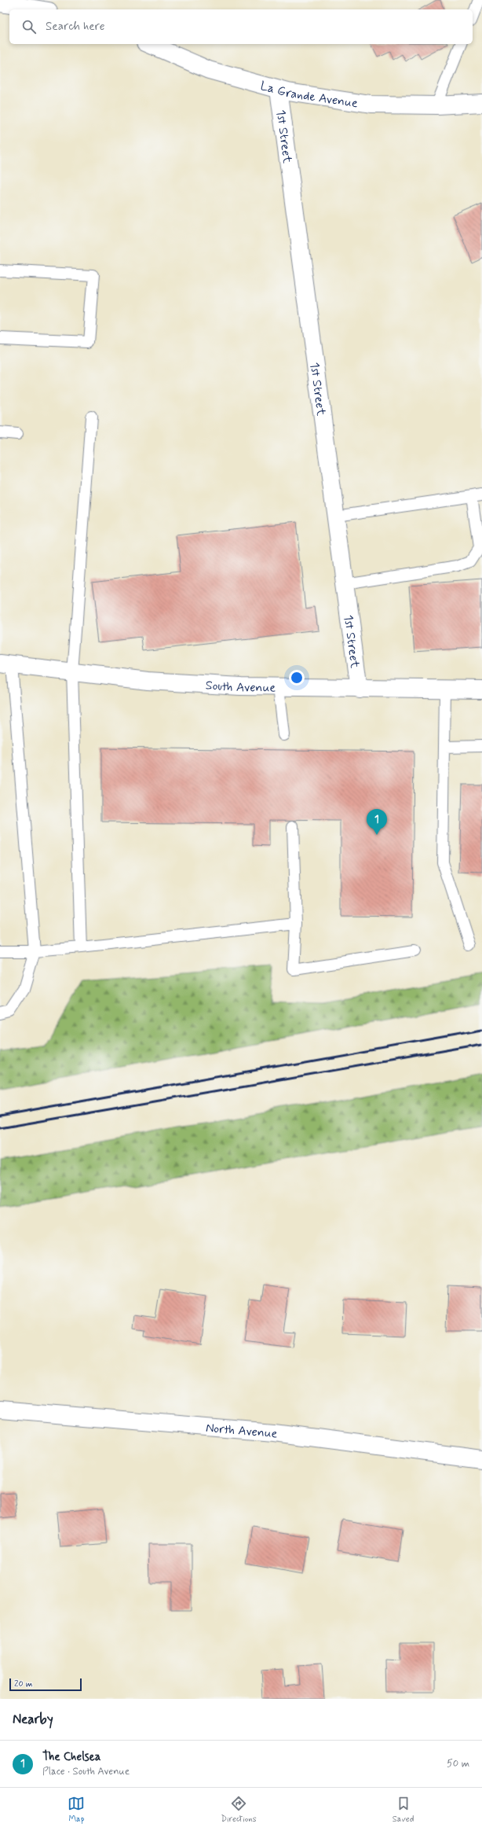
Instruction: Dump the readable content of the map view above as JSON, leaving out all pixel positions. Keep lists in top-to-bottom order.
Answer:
{
  "streets": {
    "street": [
      "La Grande Avenue",
      "1st Street",
      "South Avenue",
      "North Avenue"
    ]
  },
  "crossings": [
    ["La Grande Avenue", "1st Street"],
    ["1st Street", "South Avenue"]
  ],
  "scale_bar": "20 m",
  "page": {
    "search": "Search here",
    "pins": "1",
    "scale": "20 m",
    "heading": "Nearby",
    "list": [
      {
        "mark": "1",
        "name": "The Chelsea",
        "note": "Place · South Avenue",
        "value": "50 m"
      }
    ],
    "nav": ["Map", "Directions", "Saved"]
  }
}
